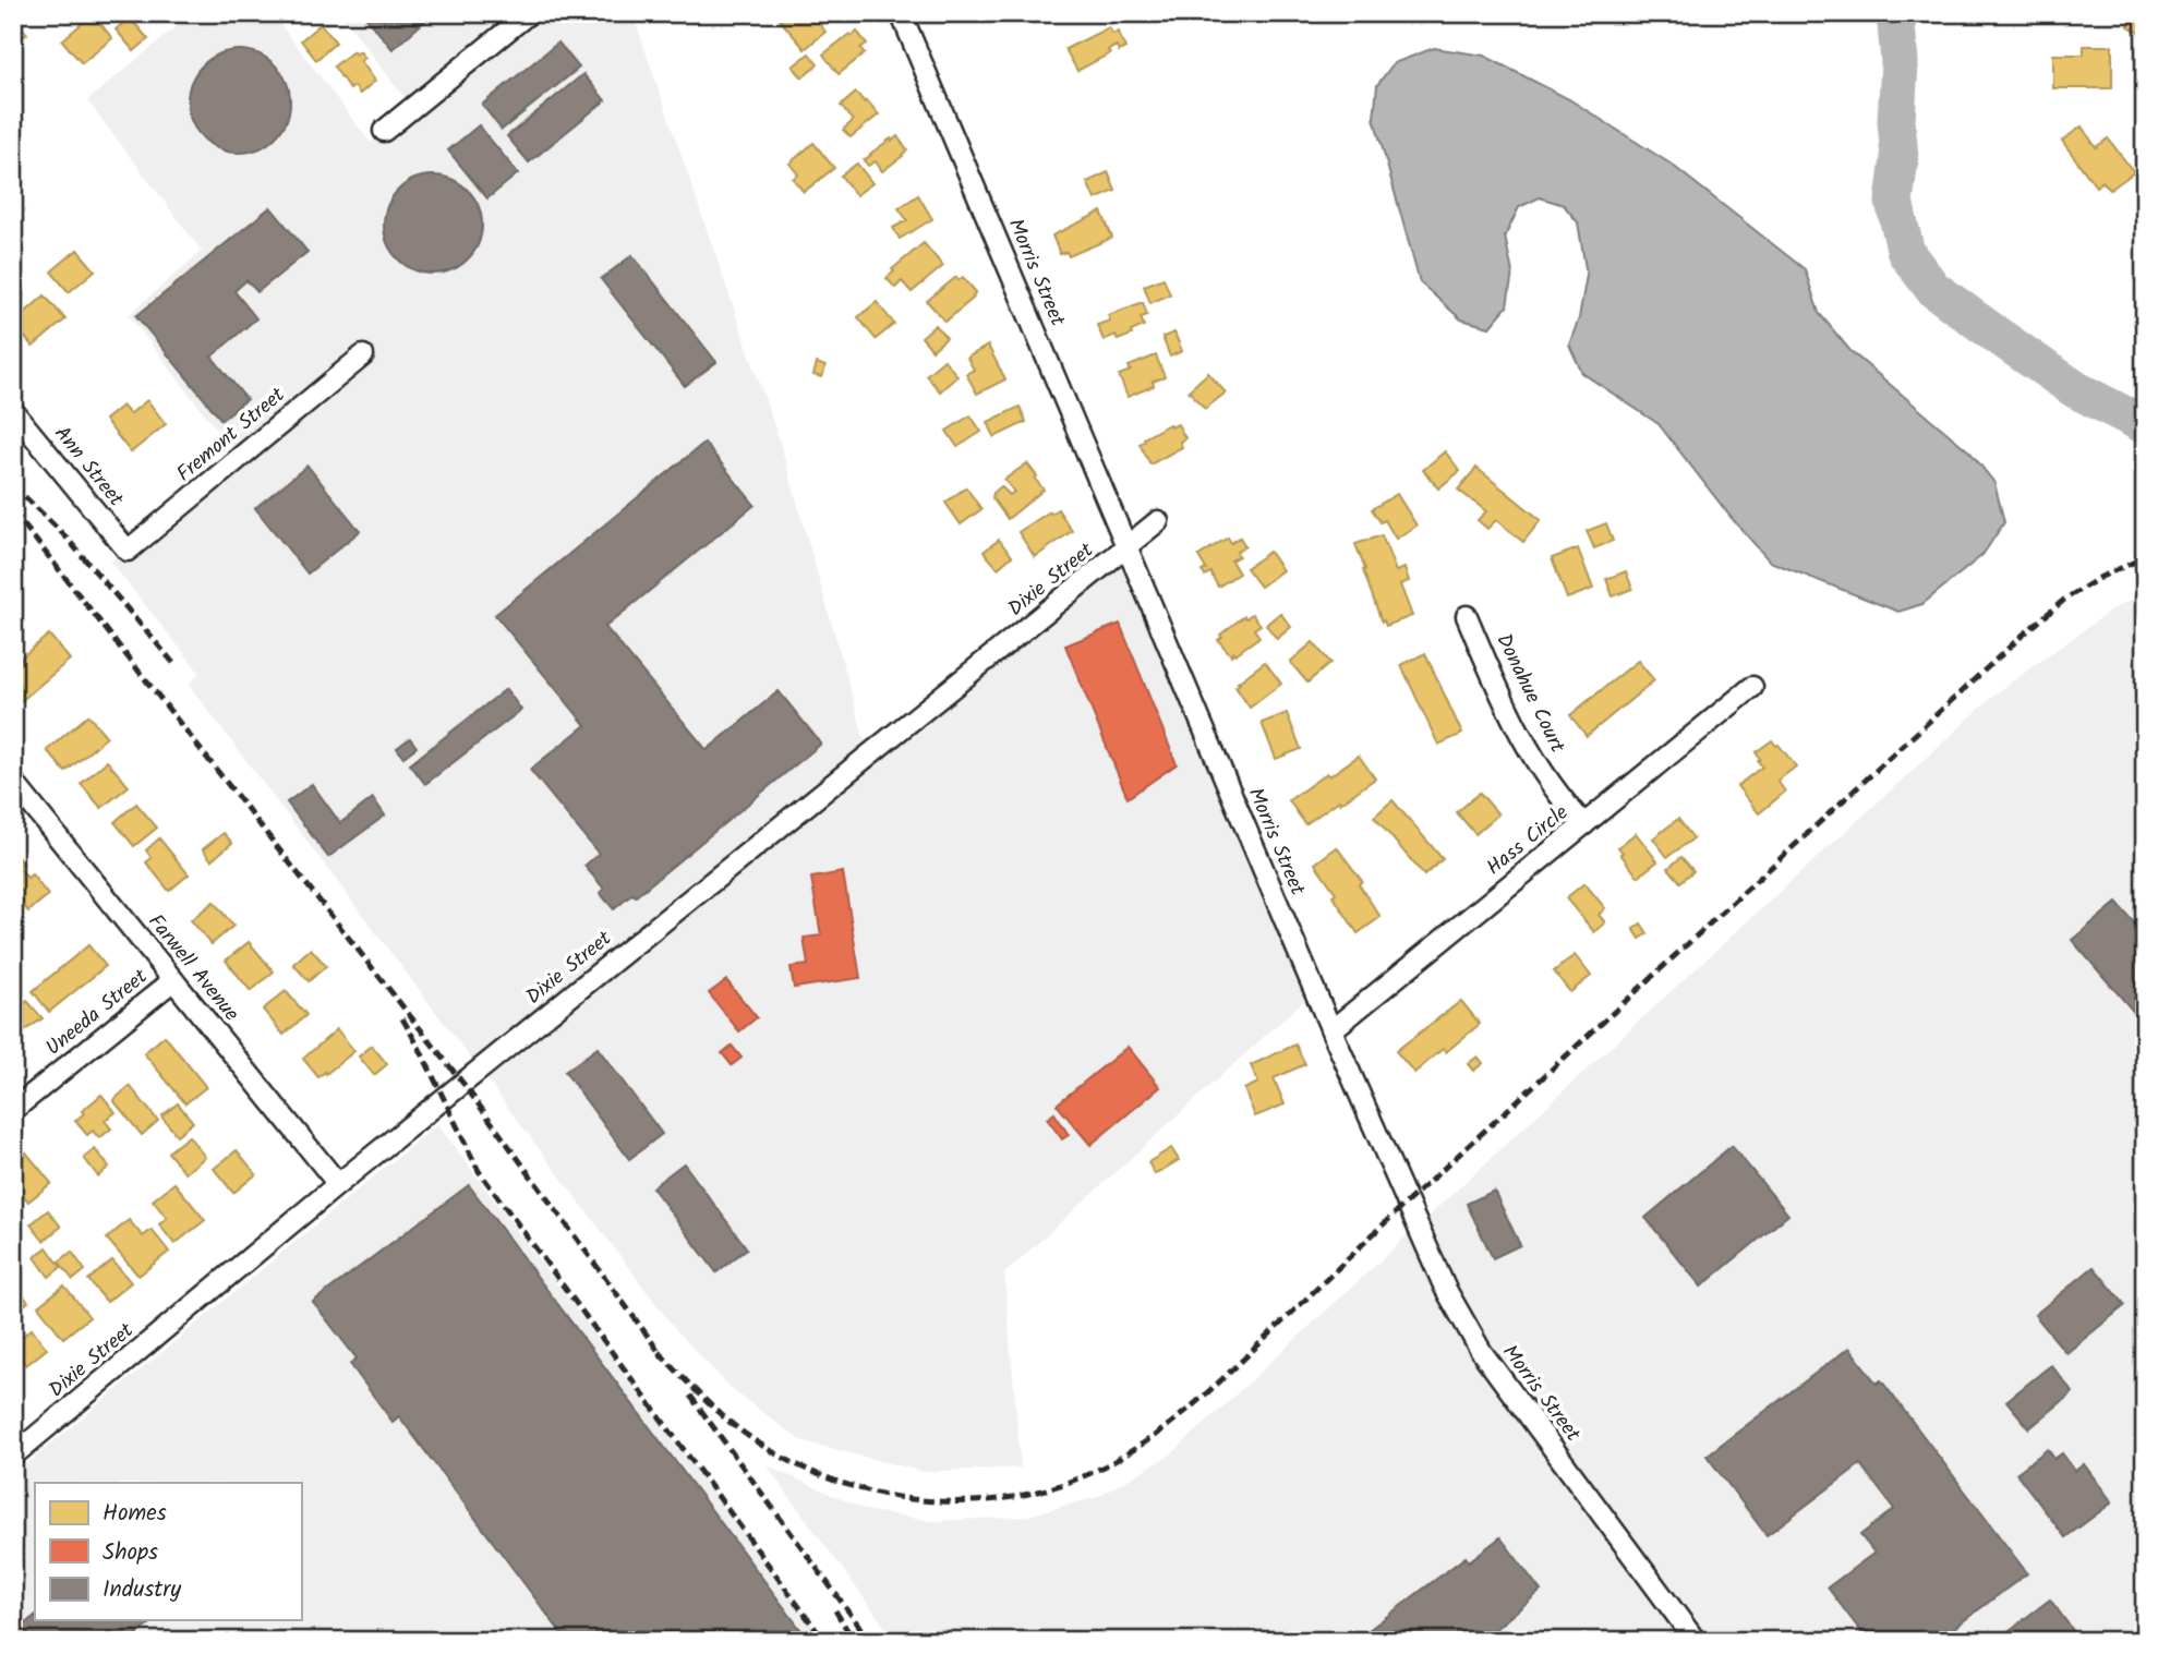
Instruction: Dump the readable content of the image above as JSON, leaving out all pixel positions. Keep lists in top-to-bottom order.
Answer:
{
  "streets": {
    "street": [
      "Morris Street",
      "Fremont Street",
      "Ann Street",
      "Dixie Street",
      "Donahue Court",
      "Hass Circle",
      "Farwell Avenue",
      "Uneeda Street"
    ]
  },
  "crossings": [
    ["Morris Street", "Dixie Street"],
    ["Morris Street", "Hass Circle"],
    ["Fremont Street", "Ann Street"],
    ["Dixie Street", "Farwell Avenue"],
    ["Donahue Court", "Hass Circle"],
    ["Farwell Avenue", "Uneeda Street"]
  ],
  "legend": ["Homes", "Shops", "Industry"]
}
